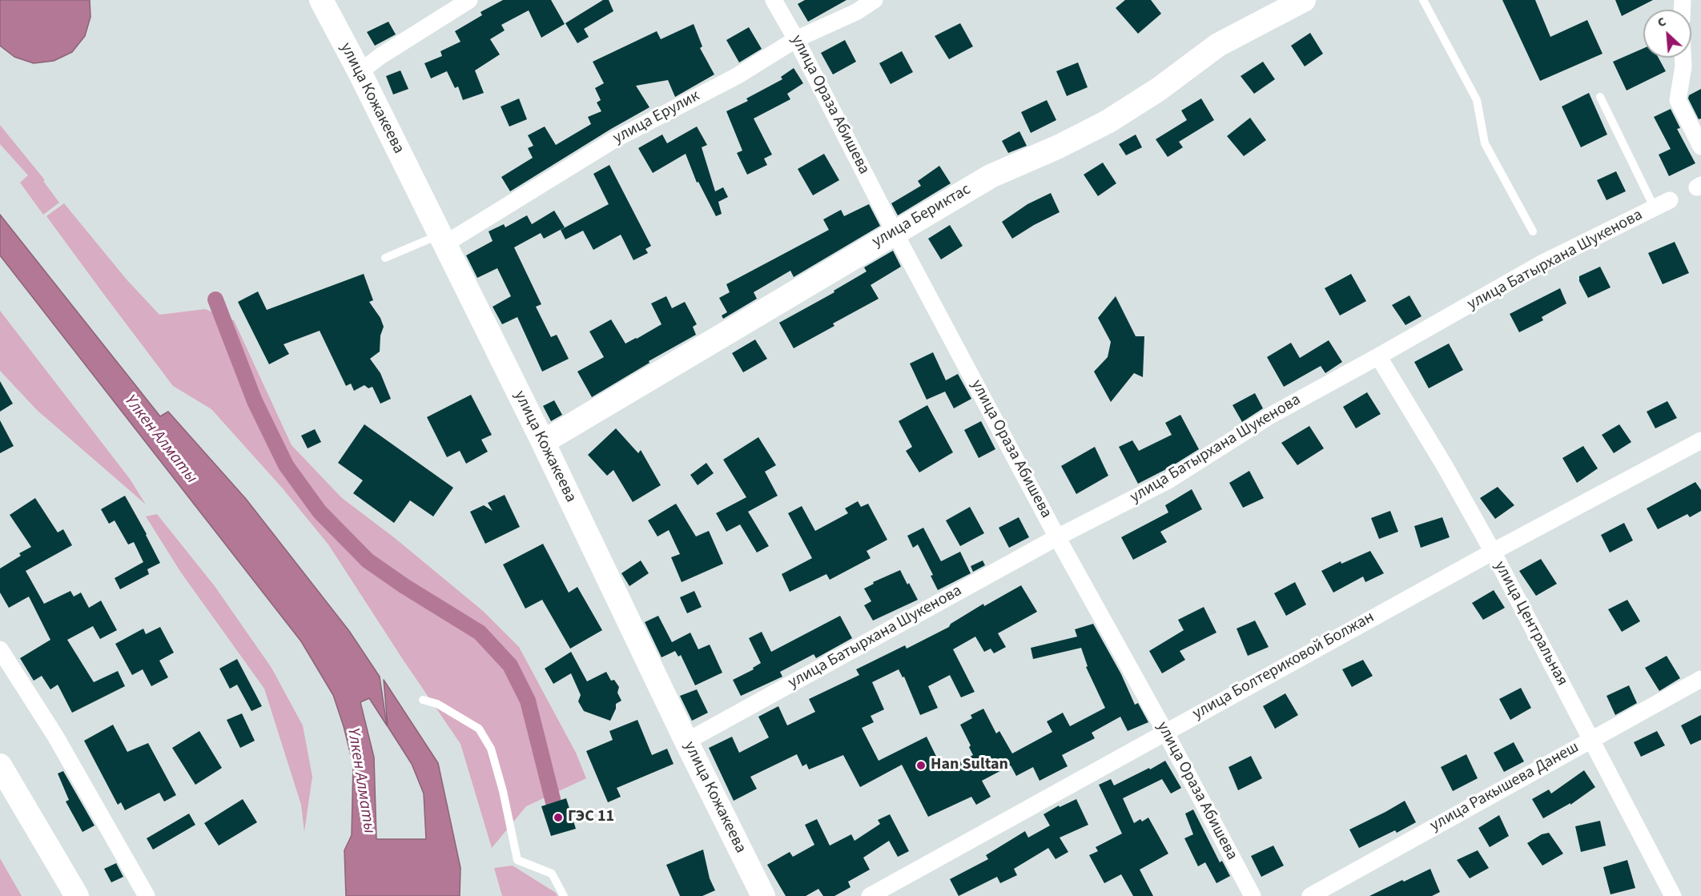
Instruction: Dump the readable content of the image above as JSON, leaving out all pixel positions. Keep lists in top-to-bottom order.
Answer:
{
  "streets": {
    "street": [
      "улица Кожакеева",
      "улица Ораза Абишева",
      "улица Ерулик",
      "улица Бериктас",
      "улица Батырхана Шукенова",
      "улица Центральная",
      "улица Болтериковой Болжан",
      "улица Ракышева Данеш"
    ]
  },
  "crossings": [
    ["улица Кожакеева", "улица Ерулик"],
    ["улица Кожакеева", "улица Бериктас"],
    ["улица Кожакеева", "улица Батырхана Шукенова"],
    ["улица Ораза Абишева", "улица Ерулик"],
    ["улица Ораза Абишева", "улица Бериктас"],
    ["улица Ораза Абишева", "улица Батырхана Шукенова"],
    ["улица Ораза Абишева", "улица Болтериковой Болжан"],
    ["улица Батырхана Шукенова", "улица Центральная"],
    ["улица Центральная", "улица Болтериковой Болжан"],
    ["улица Центральная", "улица Ракышева Данеш"]
  ],
  "water": ["Үлкен Алматы"],
  "places": ["Han Sultan", "ГЭС 11"],
  "north": "top left"
}
